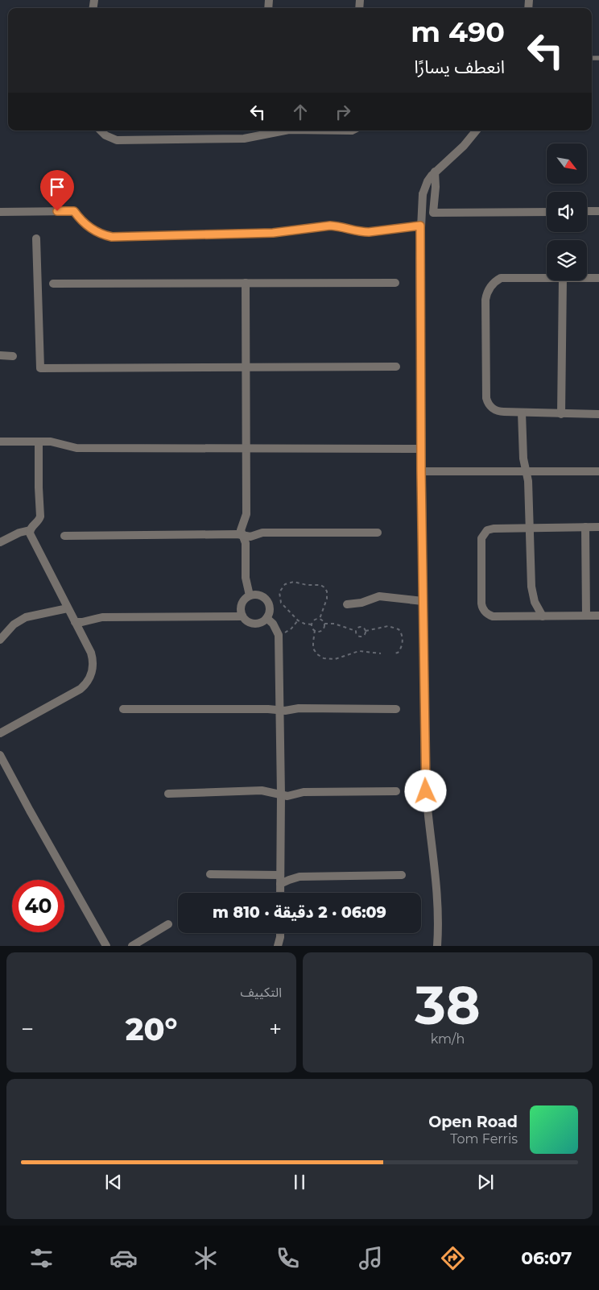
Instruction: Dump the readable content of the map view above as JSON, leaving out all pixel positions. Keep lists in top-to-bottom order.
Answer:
{
  "north": "bottom right",
  "page": {
    "turn": ["490 m", "انعطف يسارًا"],
    "limit": "40",
    "trip": "06:09 · 2 دقيقة · 810 m",
    "tile": [
      ["38", "km/h"],
      "التكييف"
    ],
    "heat": ["−", "20°", "+"],
    "song": ["Open Road", "Tom Ferris"],
    "tabs": "06:07"
  }
}
